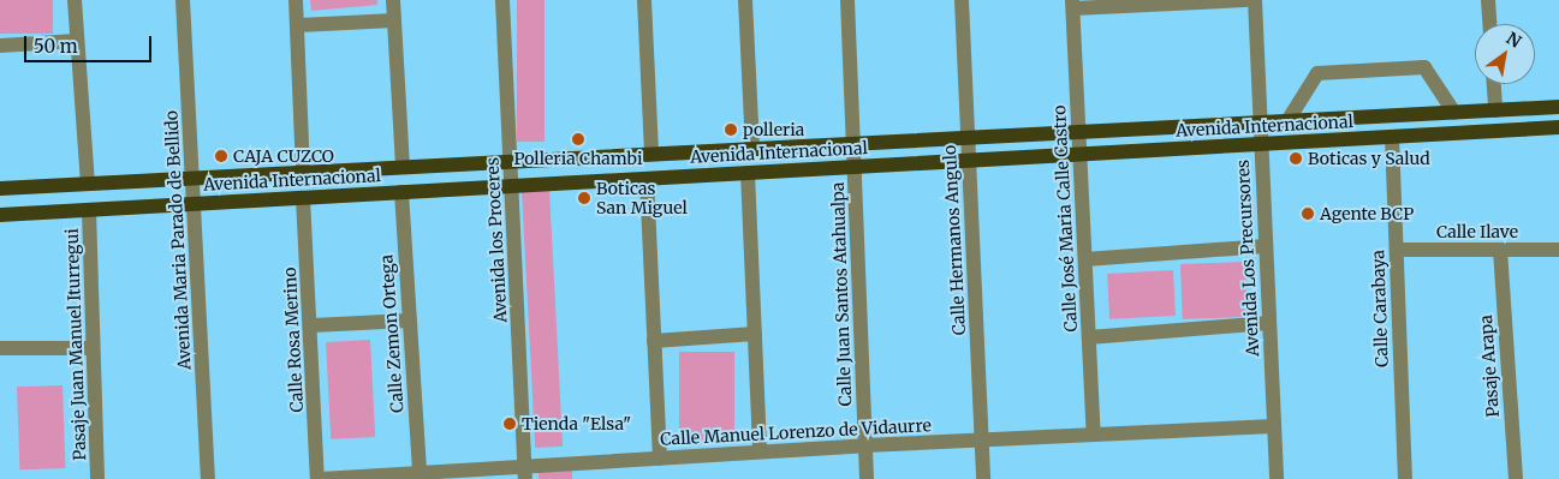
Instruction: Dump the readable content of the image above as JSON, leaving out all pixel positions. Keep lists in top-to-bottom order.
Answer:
{
  "streets": {
    "main road": ["Avenida Internacional"],
    "street": [
      "Calle José Maria Calle Castro",
      "Calle Ilave",
      "Avenida Maria Parado de Bellido",
      "Avenida los Proceres",
      "Calle Hermanos Angulo",
      "Avenida Los Precursores",
      "Calle Juan Santos Atahualpa",
      "Calle Carabaya",
      "Calle Zemon Ortega",
      "Calle Rosa Merino",
      "Pasaje Juan Manuel Iturregui",
      "Pasaje Arapa",
      "Calle Manuel Lorenzo de Vidaurre"
    ]
  },
  "crossings": [
    ["Avenida Internacional", "Calle José Maria Calle Castro"],
    ["Avenida Internacional", "Avenida Maria Parado de Bellido"],
    ["Avenida Internacional", "Avenida los Proceres"],
    ["Avenida Internacional", "Calle Hermanos Angulo"],
    ["Avenida Internacional", "Avenida Los Precursores"],
    ["Avenida Internacional", "Calle Juan Santos Atahualpa"],
    ["Avenida Internacional", "Calle Carabaya"],
    ["Avenida Internacional", "Calle Zemon Ortega"],
    ["Avenida Internacional", "Calle Rosa Merino"],
    ["Avenida Internacional", "Pasaje Juan Manuel Iturregui"],
    ["Calle José Maria Calle Castro", "Calle Manuel Lorenzo de Vidaurre"],
    ["Calle Ilave", "Calle Carabaya"],
    ["Calle Ilave", "Pasaje Arapa"],
    ["Avenida los Proceres", "Calle Manuel Lorenzo de Vidaurre"],
    ["Calle Hermanos Angulo", "Calle Manuel Lorenzo de Vidaurre"],
    ["Avenida Los Precursores", "Calle Manuel Lorenzo de Vidaurre"],
    ["Calle Juan Santos Atahualpa", "Calle Manuel Lorenzo de Vidaurre"],
    ["Calle Zemon Ortega", "Calle Manuel Lorenzo de Vidaurre"],
    ["Calle Rosa Merino", "Calle Manuel Lorenzo de Vidaurre"]
  ],
  "places": [
    "polleria",
    "Polleria Chambi",
    "CAJA CUZCO",
    "Boticas y Salud",
    "Boticas San Miguel",
    "Agente BCP",
    "Tienda \"Elsa\""
  ],
  "scale_bar": "50 m",
  "north": "top right"
}
